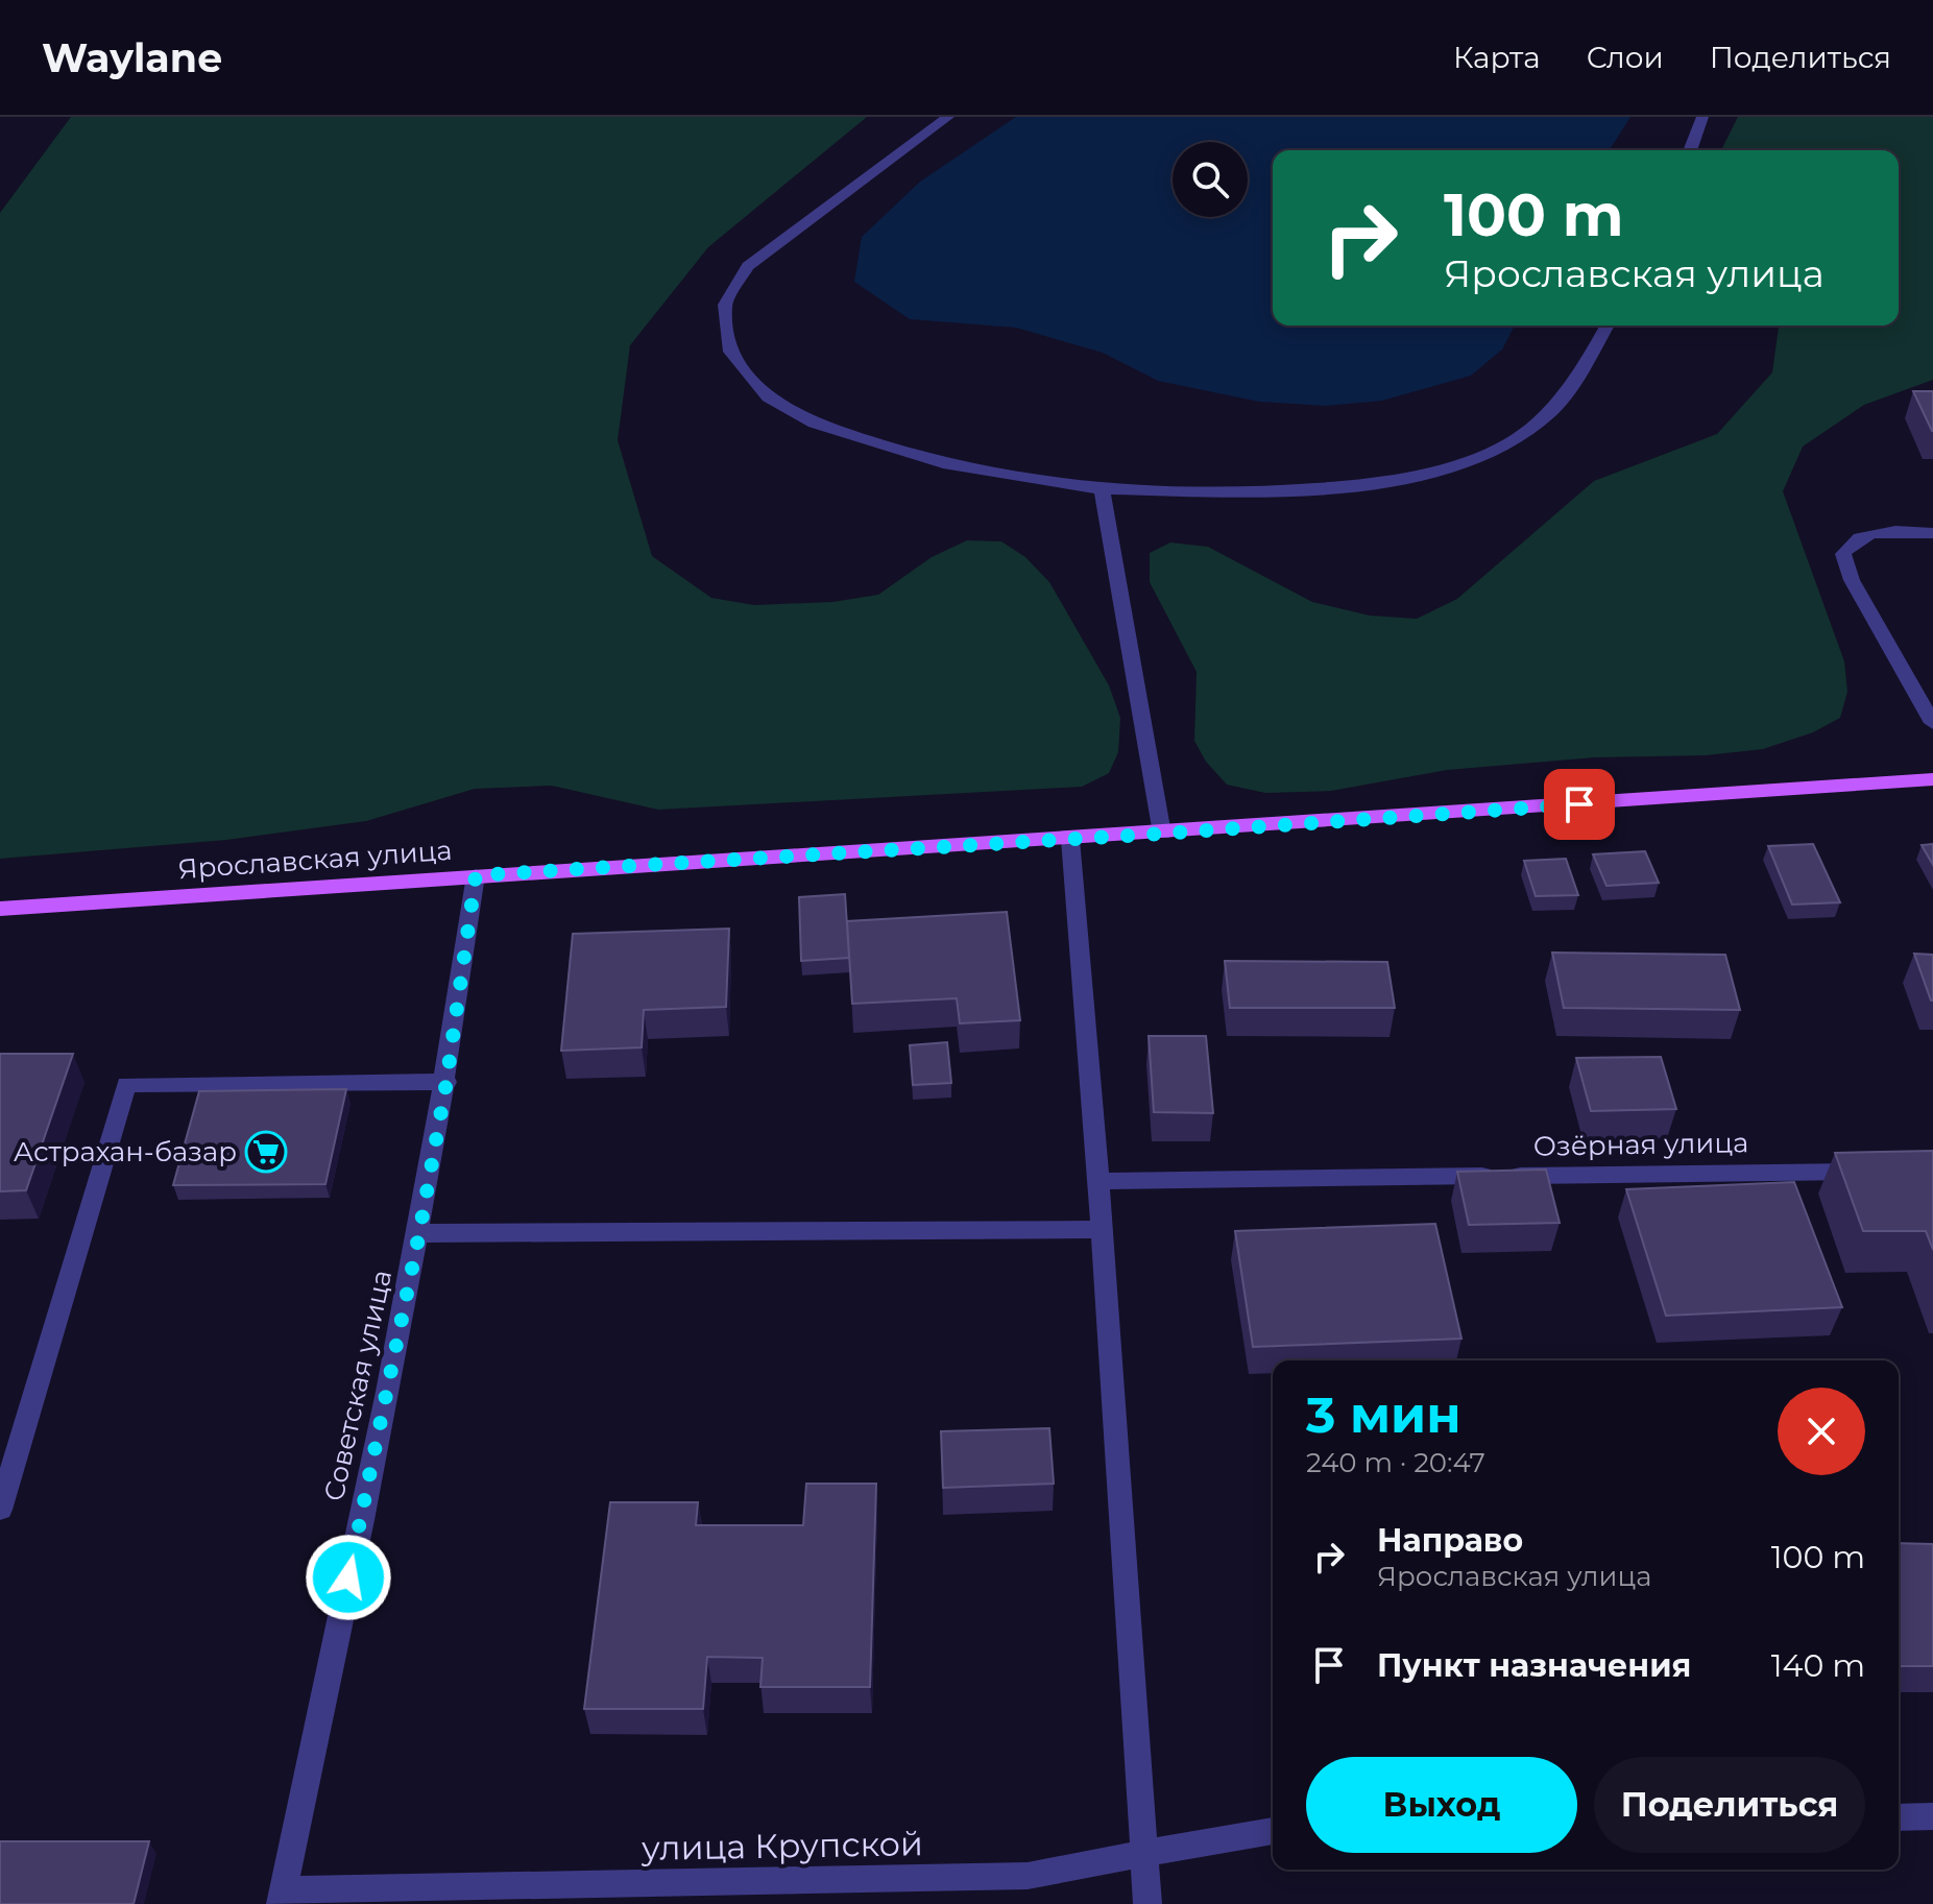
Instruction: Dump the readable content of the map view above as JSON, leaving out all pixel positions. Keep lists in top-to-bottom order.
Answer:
{
  "streets": {
    "main road": ["Ярославская улица"],
    "street": ["Озёрная улица", "Советская улица", "улица Крупской"]
  },
  "crossings": [
    ["Ярославская улица", "Советская улица"],
    ["Советская улица", "улица Крупской"]
  ],
  "places": {
    "supermarket": ["Астрахан-базар"]
  },
  "page": {
    "header": "Waylane",
    "nav": ["Карта", "Слои", "Поделиться"],
    "turn": ["100 m", "Ярославская улица"],
    "heading": ["3 мин", "240 m · 20:47"],
    "list": [
      {
        "name": "Направо",
        "note": "Ярославская улица",
        "value": "100 m"
      },
      {
        "name": "Пункт назначения",
        "value": "140 m"
      }
    ],
    "buttons": ["Выход", "Поделиться"]
  }
}
